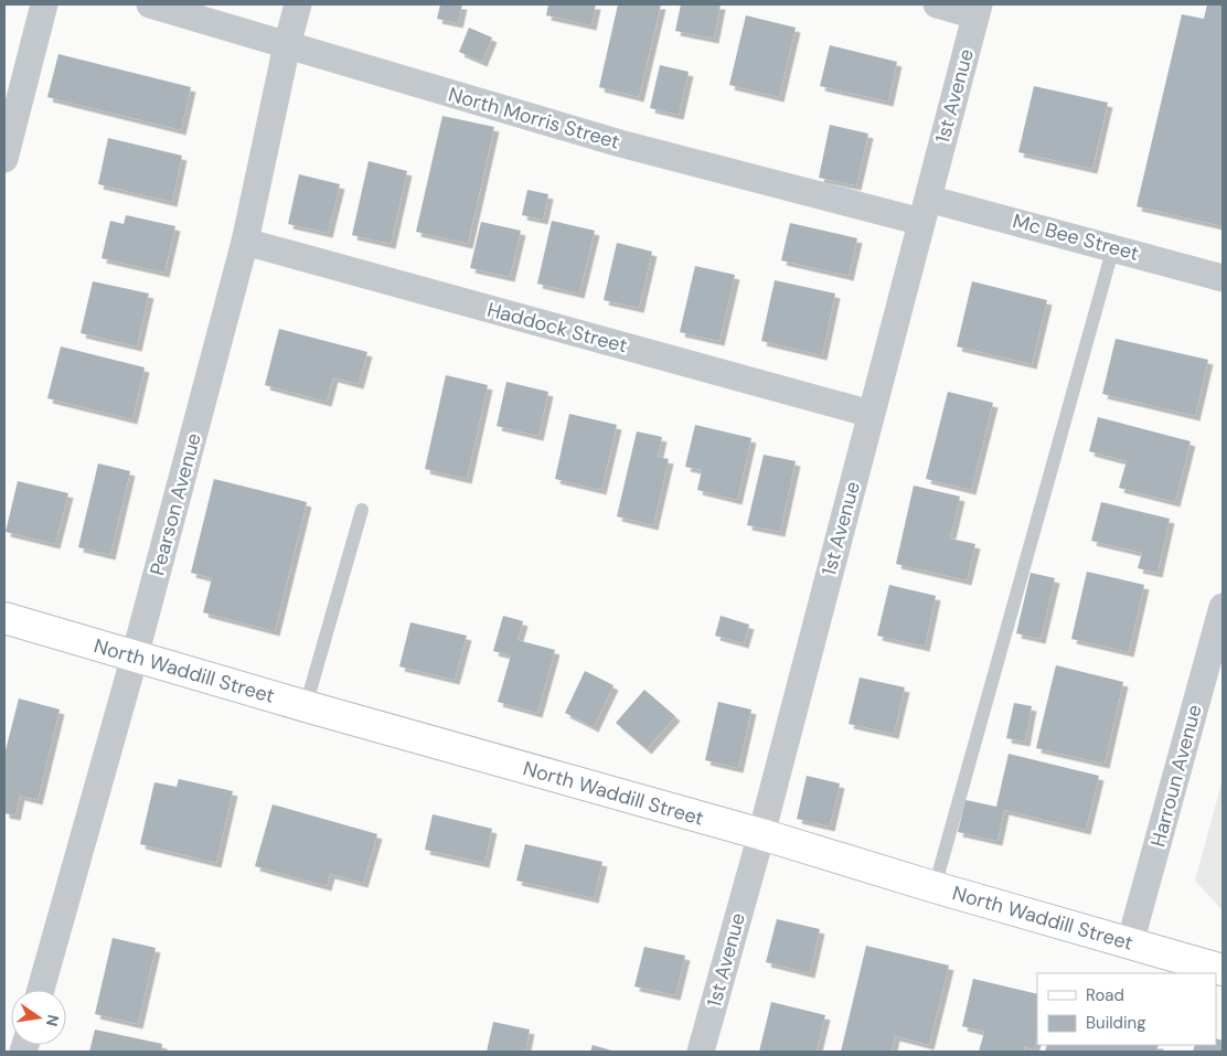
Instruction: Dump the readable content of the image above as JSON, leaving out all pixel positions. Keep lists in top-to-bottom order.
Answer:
{
  "streets": {
    "street": [
      "1st Avenue",
      "North Morris Street",
      "Mc Bee Street",
      "Haddock Street",
      "Pearson Avenue",
      "North Waddill Street",
      "Harroun Avenue"
    ]
  },
  "crossings": [
    ["1st Avenue", "North Morris Street"],
    ["1st Avenue", "Mc Bee Street"],
    ["1st Avenue", "Haddock Street"],
    ["1st Avenue", "North Waddill Street"],
    ["North Morris Street", "Mc Bee Street"],
    ["North Morris Street", "Pearson Avenue"],
    ["Haddock Street", "Pearson Avenue"],
    ["Pearson Avenue", "North Waddill Street"],
    ["North Waddill Street", "Harroun Avenue"]
  ],
  "legend": ["Road", "Building"],
  "north": "right"
}
